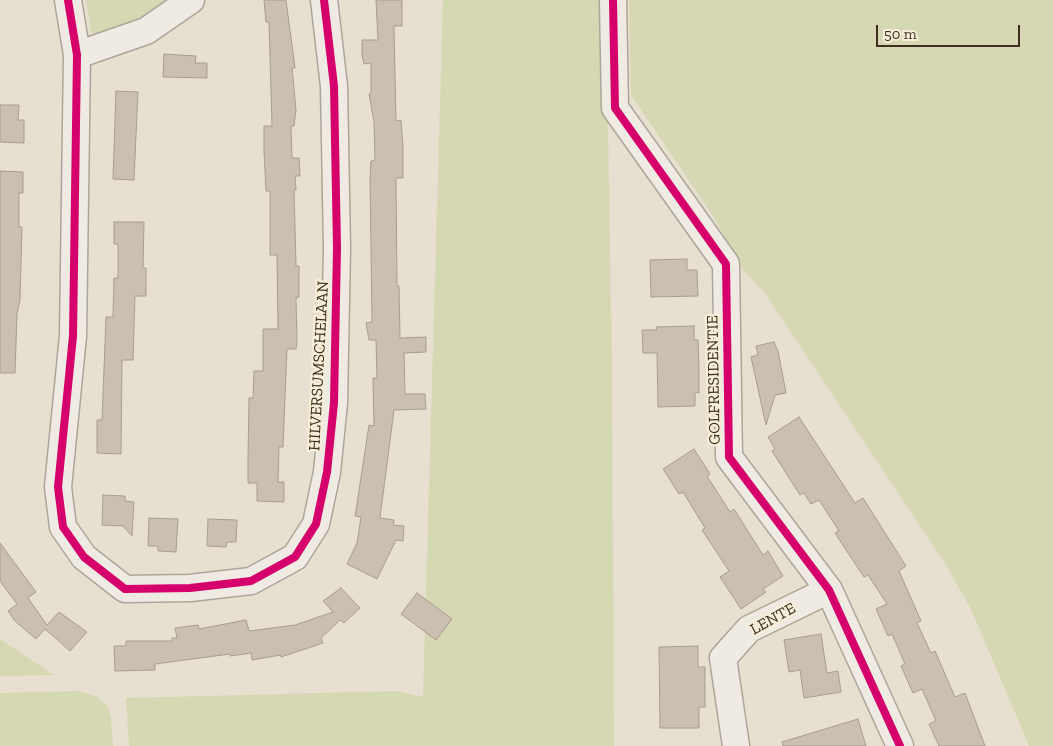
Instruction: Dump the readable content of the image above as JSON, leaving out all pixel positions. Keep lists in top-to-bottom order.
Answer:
{
  "streets": {
    "street": ["HILVERSUMSCHELAAN", "GOLFRESIDENTIE", "LENTE"]
  },
  "crossings": [
    ["GOLFRESIDENTIE", "LENTE"]
  ],
  "scale_bar": "50 m"
}
